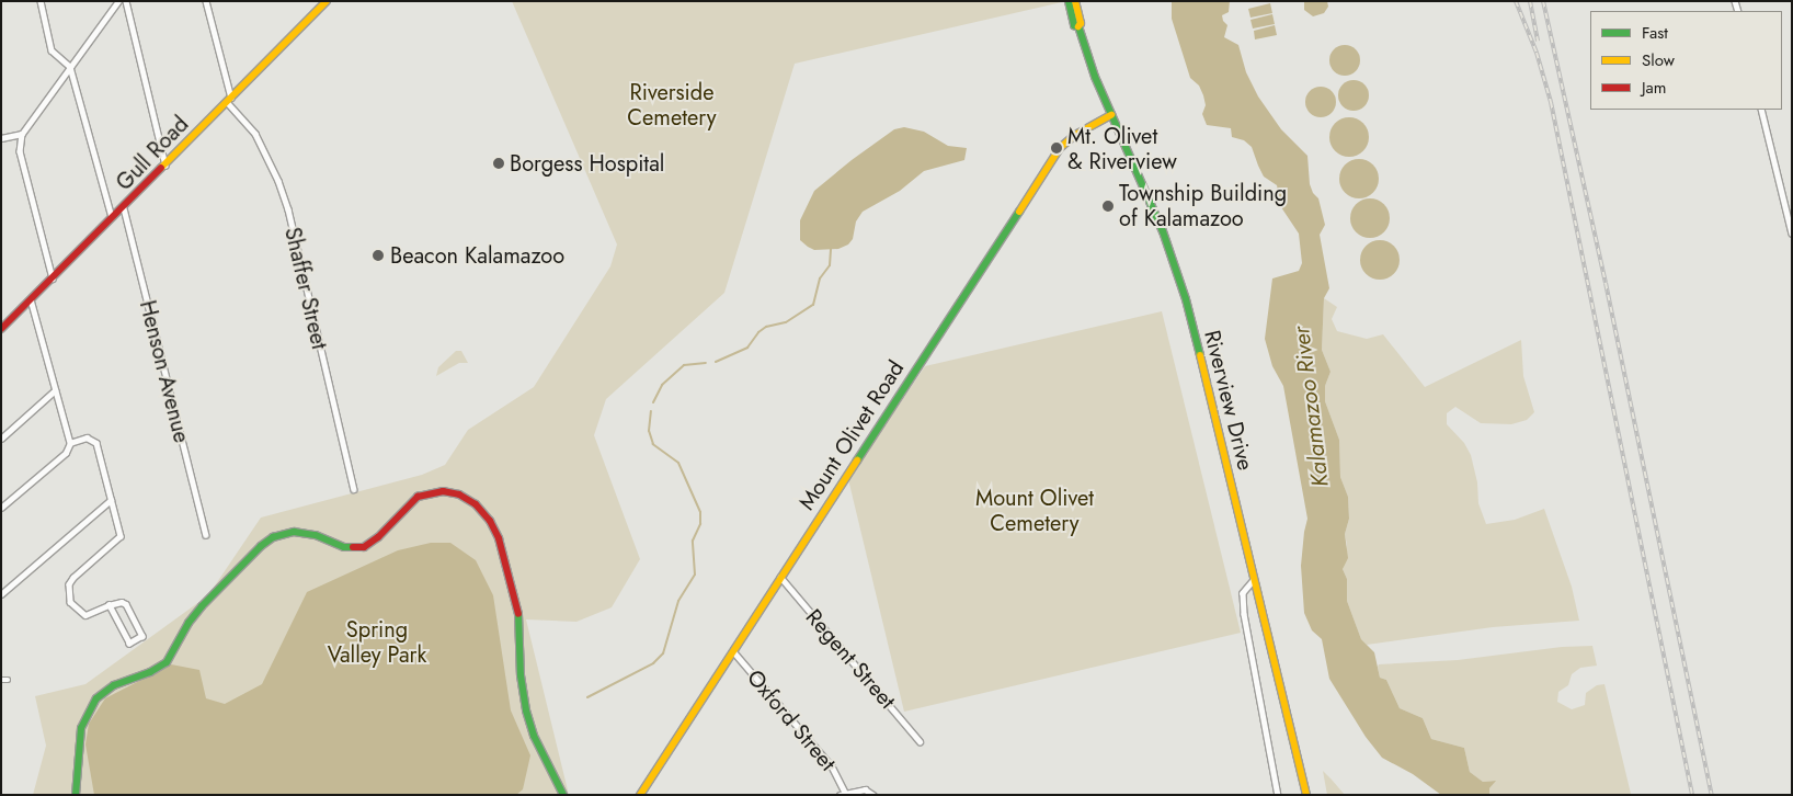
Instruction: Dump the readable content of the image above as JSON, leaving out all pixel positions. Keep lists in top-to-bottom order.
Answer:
{
  "streets": {
    "street": [
      "Gull Road",
      "Shaffer Street",
      "Henson Avenue",
      "Riverview Drive",
      "Mount Olivet Road",
      "Regent Street",
      "Oxford Street"
    ]
  },
  "crossings": [
    ["Gull Road", "Shaffer Street"],
    ["Gull Road", "Henson Avenue"],
    ["Riverview Drive", "Mount Olivet Road"],
    ["Mount Olivet Road", "Regent Street"],
    ["Mount Olivet Road", "Oxford Street"]
  ],
  "water": ["Kalamazoo River"],
  "parks": ["Riverside Cemetery", "Mount Olivet Cemetery", "Spring Valley Park"],
  "places": [
    "Mt. Olivet & Riverview",
    "Borgess Hospital",
    "Township Building of Kalamazoo",
    "Beacon Kalamazoo"
  ],
  "legend": ["Fast", "Slow", "Jam"]
}
